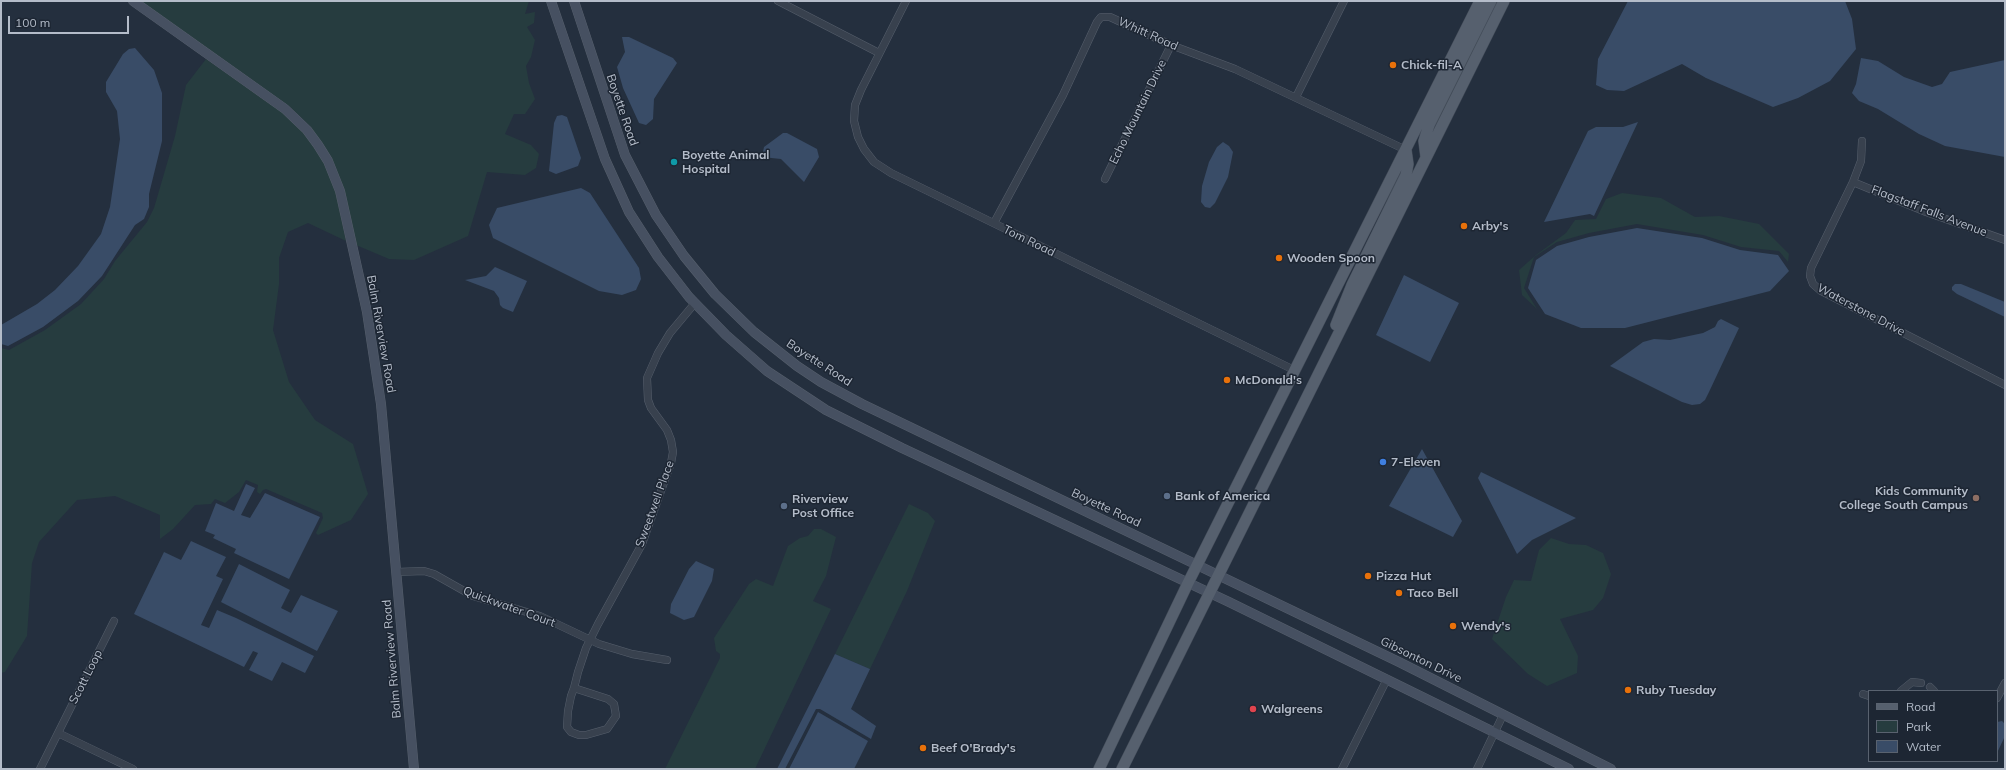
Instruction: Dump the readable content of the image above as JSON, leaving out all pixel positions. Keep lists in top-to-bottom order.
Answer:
{
  "streets": {
    "main road": ["Boyette Road", "Balm Riverview Road", "Gibsonton Drive"],
    "street": [
      "Whitt Road",
      "Echo Mountain Drive",
      "Flagstaff Falls Avenue",
      "Tom Road",
      "Waterstone Drive",
      "Sweetwell Place",
      "Quickwater Court",
      "Scott Loop"
    ]
  },
  "crossings": [
    ["Whitt Road", "Echo Mountain Drive"],
    ["Whitt Road", "Tom Road"],
    ["Boyette Road", "Gibsonton Drive"],
    ["Flagstaff Falls Avenue", "Waterstone Drive"],
    ["Balm Riverview Road", "Quickwater Court"],
    ["Sweetwell Place", "Quickwater Court"]
  ],
  "places": [
    "Chick-fil-A",
    "Boyette Animal Hospital",
    "Arby's",
    "Wooden Spoon",
    "McDonald's",
    "7-Eleven",
    "Bank of America",
    "Kids Community College South Campus",
    "Riverview Post Office",
    "Pizza Hut",
    "Taco Bell",
    "Wendy's",
    "Ruby Tuesday",
    "Walgreens",
    "Beef O'Brady's"
  ],
  "legend": ["Road", "Park", "Water"],
  "scale_bar": "100 m"
}
